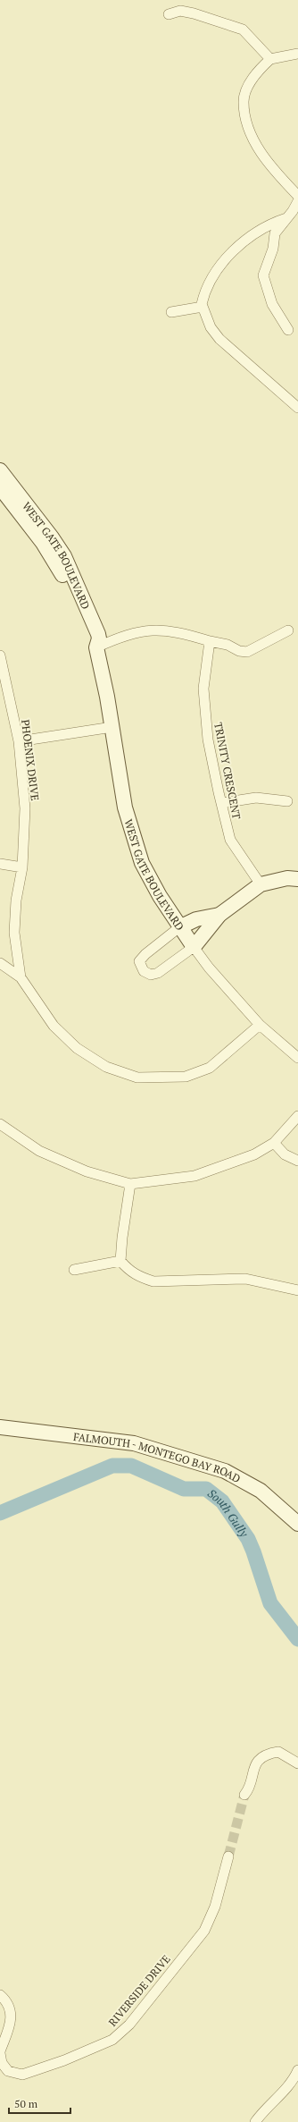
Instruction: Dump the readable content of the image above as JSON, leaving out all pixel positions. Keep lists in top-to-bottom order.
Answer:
{
  "streets": {
    "street": [
      "WEST GATE BOULEVARD",
      "PHOENIX DRIVE",
      "TRINITY CRESCENT",
      "FALMOUTH - MONTEGO BAY ROAD",
      "RIVERSIDE DRIVE"
    ]
  },
  "crossings": [
    ["WEST GATE BOULEVARD", "PHOENIX DRIVE"]
  ],
  "water": ["South Gully"],
  "scale_bar": "50 m"
}
